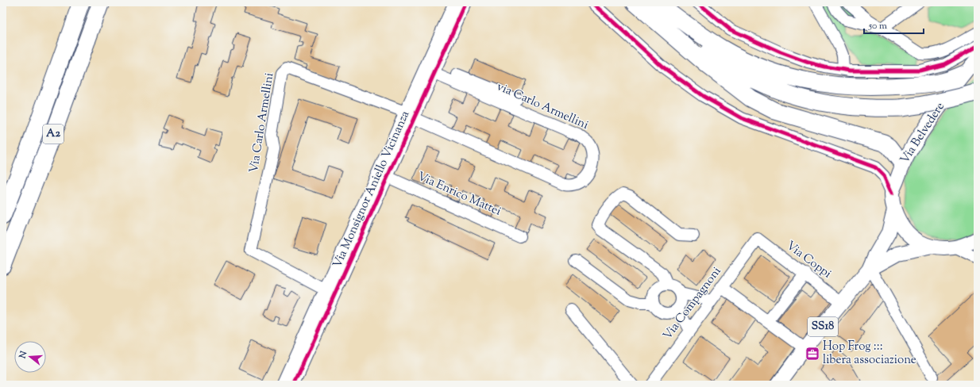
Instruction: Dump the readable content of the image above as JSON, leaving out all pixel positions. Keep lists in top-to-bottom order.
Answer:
{
  "streets": {
    "highway": ["A2"],
    "main road": ["Via Belvedere", "SS18"],
    "street": [
      "via Carlo Armellini",
      "Via Carlo Armellini",
      "Via Monsignor Aniello Vicinanza",
      "Via Enrico Mattei",
      "Via Coppi",
      "Via Compagnoni"
    ]
  },
  "crossings": [
    ["via Carlo Armellini", "Via Monsignor Aniello Vicinanza"],
    ["Via Carlo Armellini", "Via Monsignor Aniello Vicinanza"],
    ["Via Belvedere", "SS18"],
    ["Via Monsignor Aniello Vicinanza", "Via Enrico Mattei"],
    ["Via Coppi", "Via Compagnoni"],
    ["Via Coppi", "SS18"]
  ],
  "places": {
    "office": ["Hop Frog ::: libera associazione"]
  },
  "scale_bar": "50 m",
  "north": "left"
}
